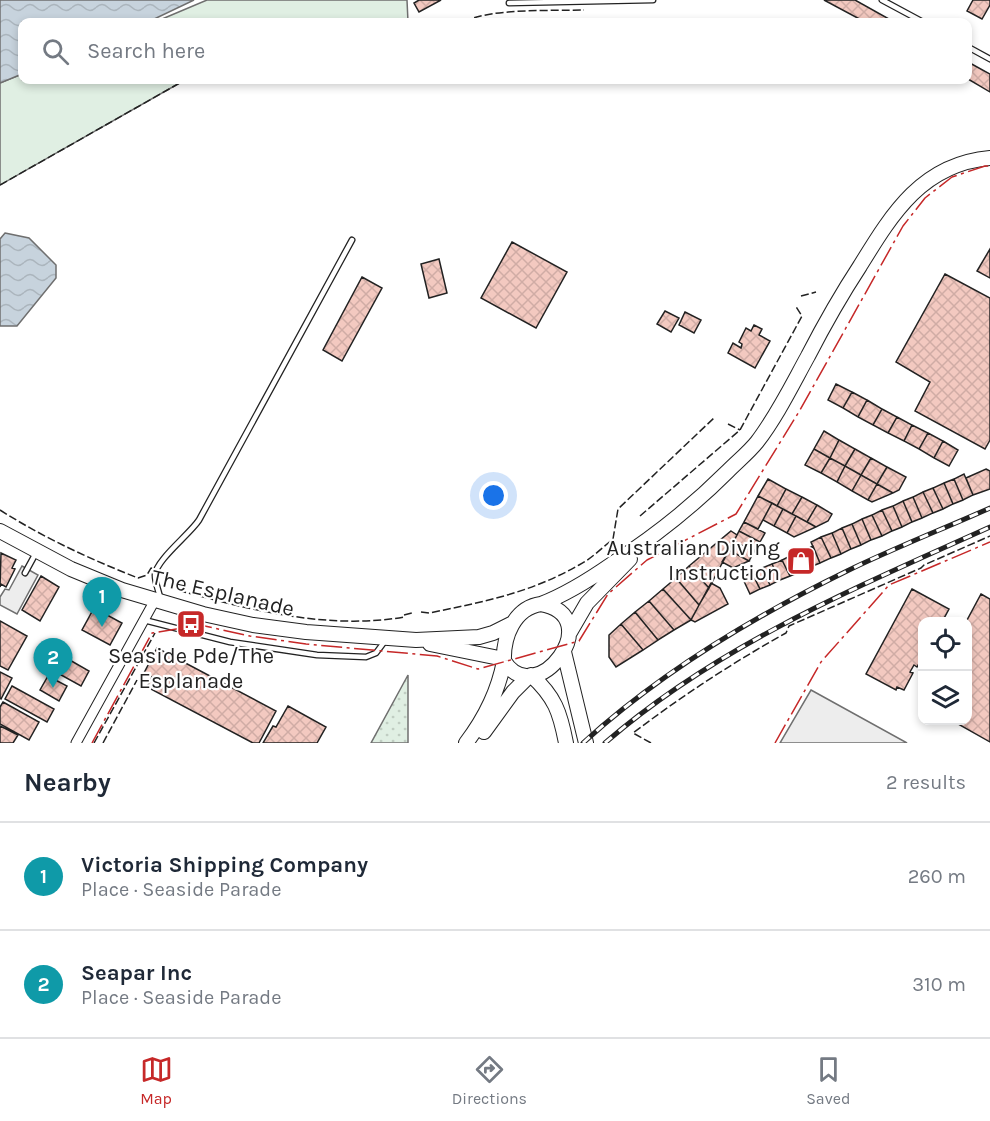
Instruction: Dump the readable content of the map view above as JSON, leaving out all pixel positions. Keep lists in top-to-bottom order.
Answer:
{
  "streets": {
    "main road": ["The Esplanade"]
  },
  "places": {
    "shop": ["Australian Diving Instruction"],
    "bus stop": ["Seaside Pde/The Esplanade"]
  },
  "page": {
    "search": "Search here",
    "pins": ["1", "2"],
    "heading": ["Nearby", "2 results"],
    "list": [
      {
        "mark": "1",
        "name": "Victoria Shipping Company",
        "note": "Place · Seaside Parade",
        "value": "260 m"
      },
      {
        "mark": "2",
        "name": "Seapar Inc",
        "note": "Place · Seaside Parade",
        "value": "310 m"
      }
    ],
    "nav": ["Map", "Directions", "Saved"]
  }
}
